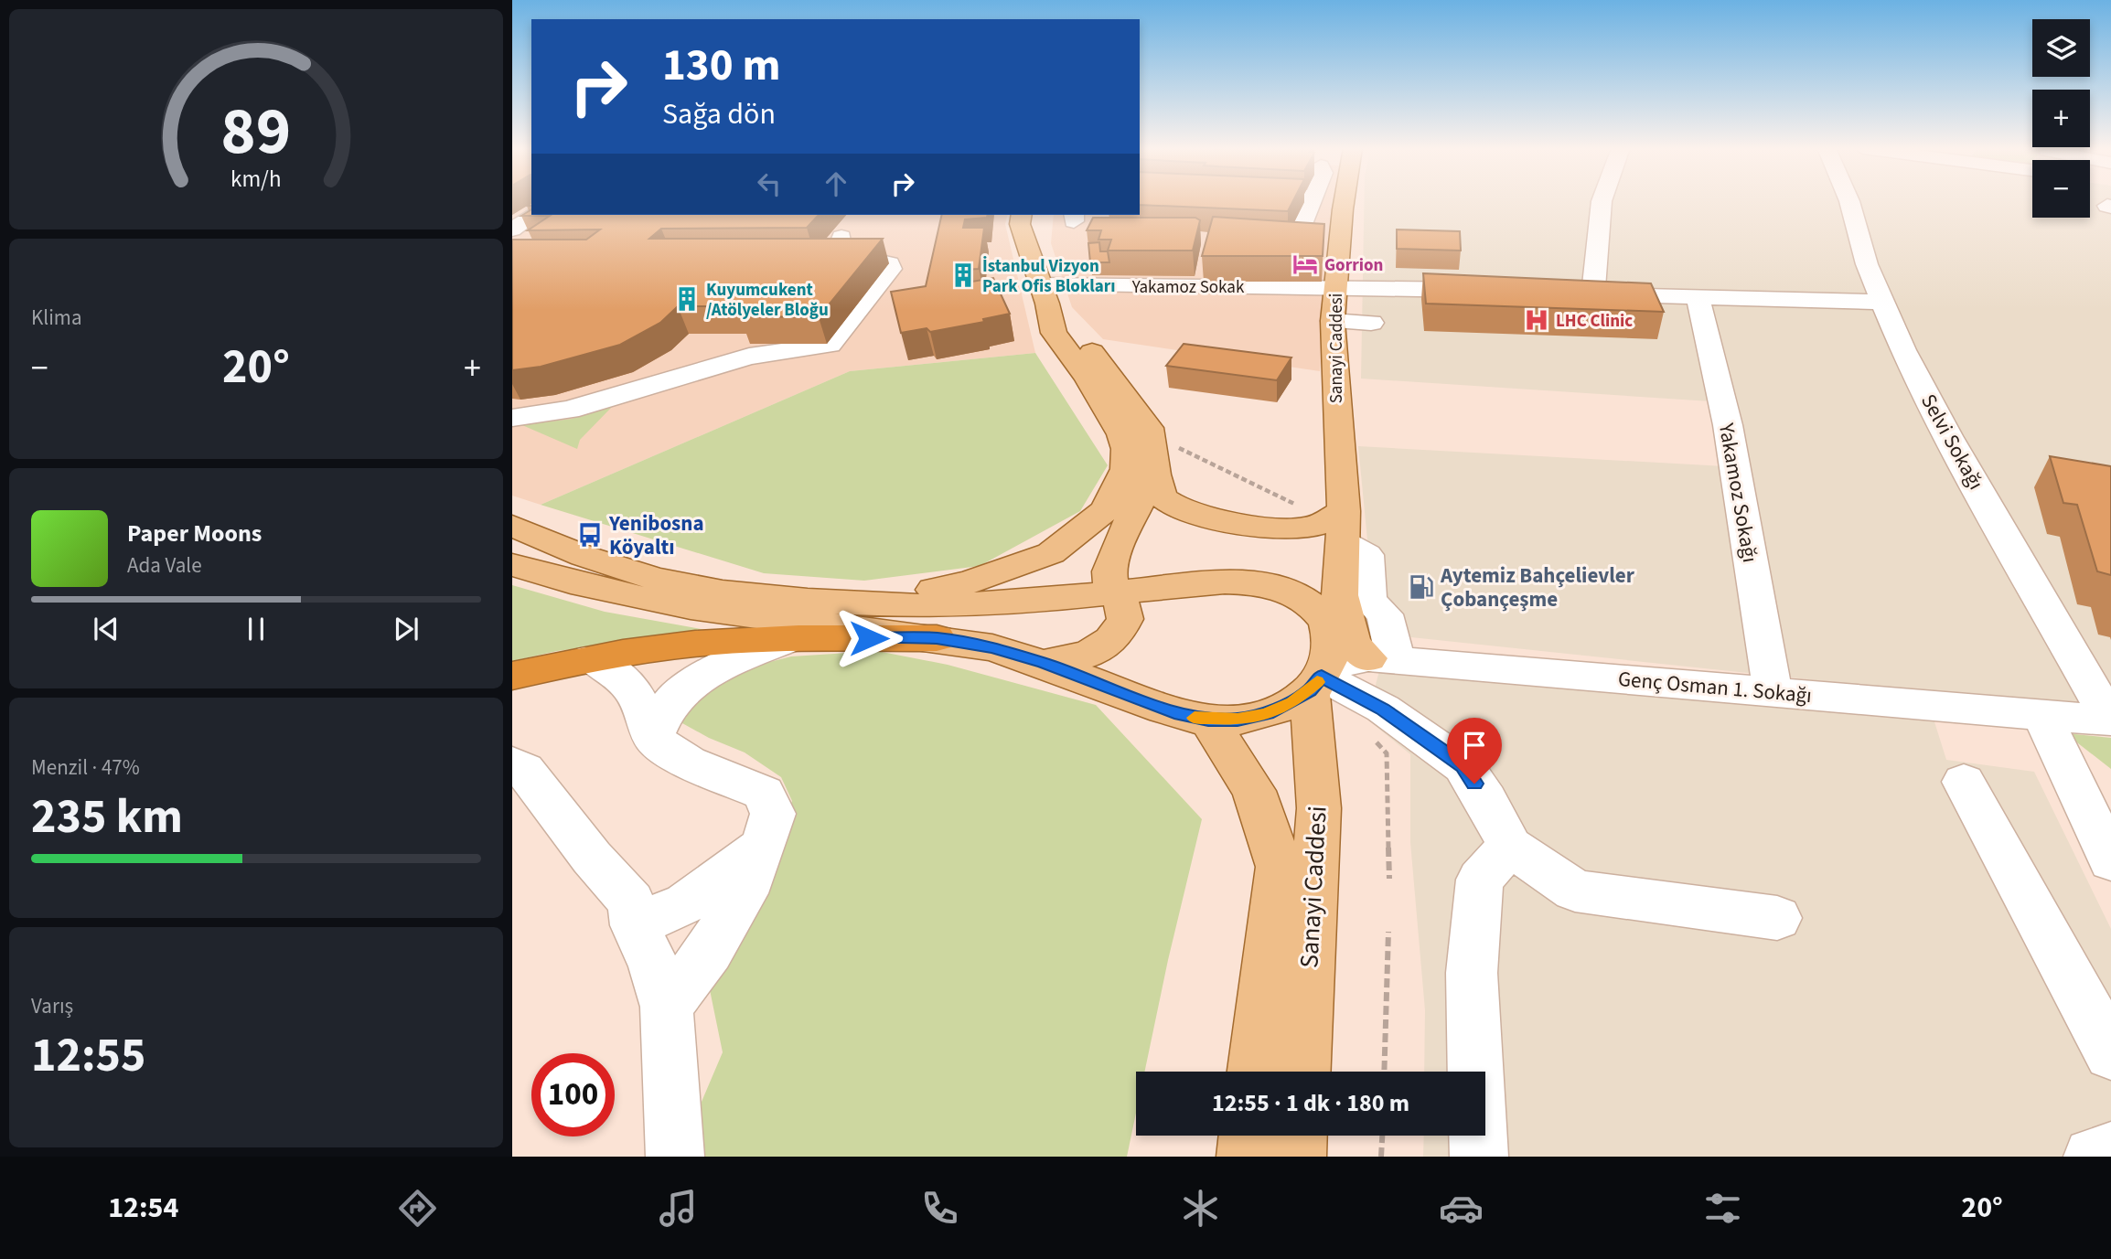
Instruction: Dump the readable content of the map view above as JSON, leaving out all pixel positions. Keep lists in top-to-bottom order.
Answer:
{
  "streets": {
    "main road": ["Sanayi Caddesi"],
    "street": [
      "Yakamoz Sokak",
      "Selvi Sokağı",
      "Yakamoz Sokağı",
      "Genç Osman 1. Sokağı"
    ]
  },
  "crossings": [
    ["Yakamoz Sokak", "Sanayi Caddesi"],
    ["Sanayi Caddesi", "Genç Osman 1. Sokağı"],
    ["Selvi Sokağı", "Genç Osman 1. Sokağı"],
    ["Yakamoz Sokağı", "Genç Osman 1. Sokağı"]
  ],
  "places": {
    "hotel": ["Gorrion"],
    "building": ["İstanbul Vizyon Park Ofis Blokları", "Kuyumcukent /Atölyeler Bloğu"],
    "hospital": ["LHC Clinic"],
    "bus stop": ["Yenibosna Köyaltı"],
    "fuel station": ["Aytemiz Bahçelievler Çobançeşme"]
  },
  "page": {
    "map_buttons": ["+", "−"],
    "turn": ["130 m", "Sağa dön"],
    "tile": [
      "Klima",
      ["Menzil · 47%", "235 km"],
      ["Varış", "12:55"]
    ],
    "heat": ["−", "20°", "+"],
    "song": ["Paper Moons", "Ada Vale"],
    "limit": "100",
    "trip": "12:55 · 1 dk · 180 m",
    "tabs": ["12:54", "20°"],
    "gauge": ["89", "km/h"]
  }
}
